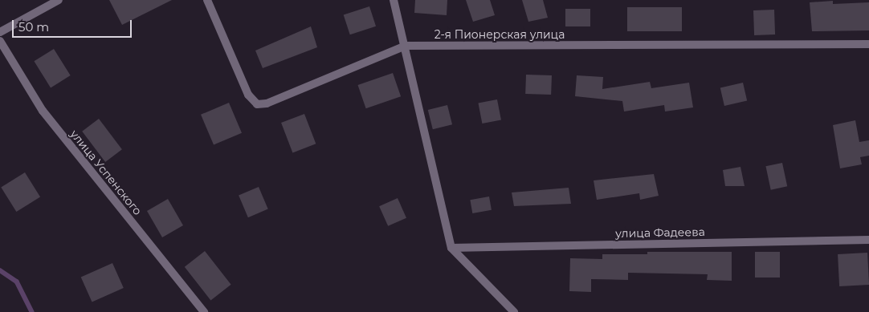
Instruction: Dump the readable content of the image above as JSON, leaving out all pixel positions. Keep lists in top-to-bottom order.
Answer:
{
  "streets": {
    "street": ["2-я Пионерская улица", "улица Успенского", "улица Фадеева"]
  },
  "scale_bar": "50 m"
}
